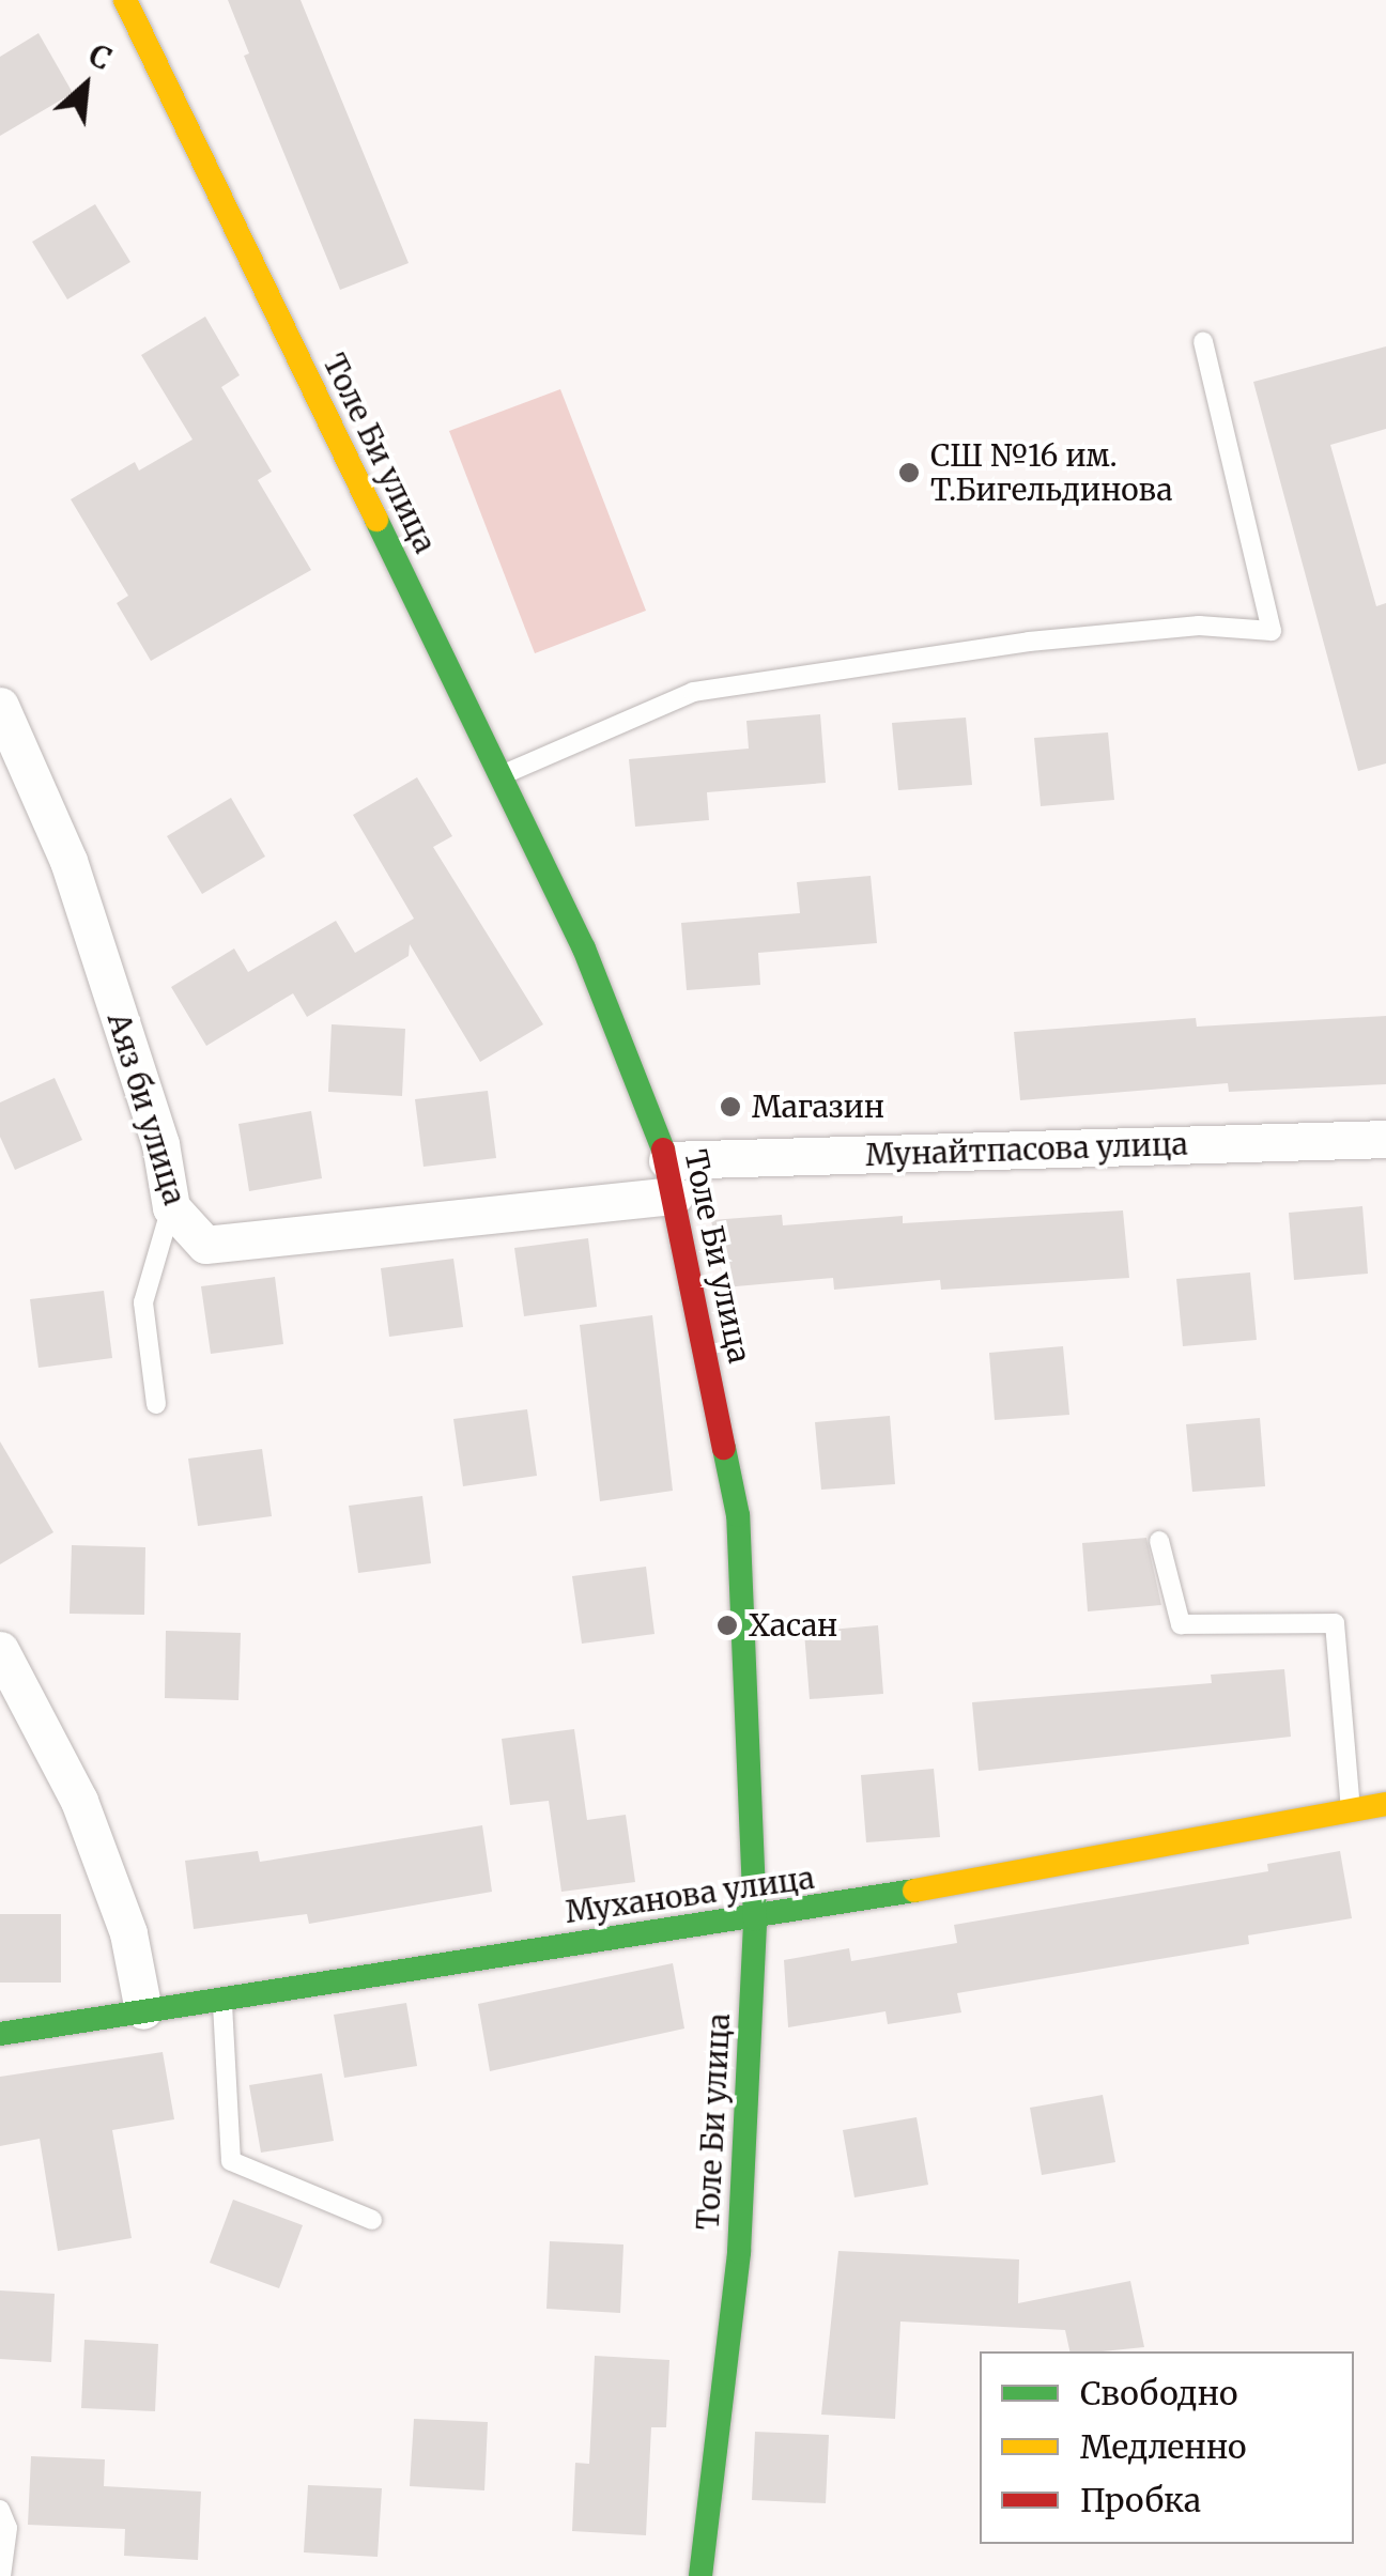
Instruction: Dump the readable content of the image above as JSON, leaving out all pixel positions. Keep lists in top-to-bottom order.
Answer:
{
  "streets": {
    "street": [
      "Толе Би улица",
      "Аяз би улица",
      "Мунайтпасова улица",
      "Муханова улица"
    ]
  },
  "crossings": [
    ["Толе Би улица", "Аяз би улица"],
    ["Толе Би улица", "Мунайтпасова улица"],
    ["Толе Би улица", "Муханова улица"],
    ["Аяз би улица", "Мунайтпасова улица"]
  ],
  "places": ["СШ №16 им. Т.Бигельдинова", "Магазин", "Хасан"],
  "legend": ["Свободно", "Медленно", "Пробка"],
  "north": "top right"
}
